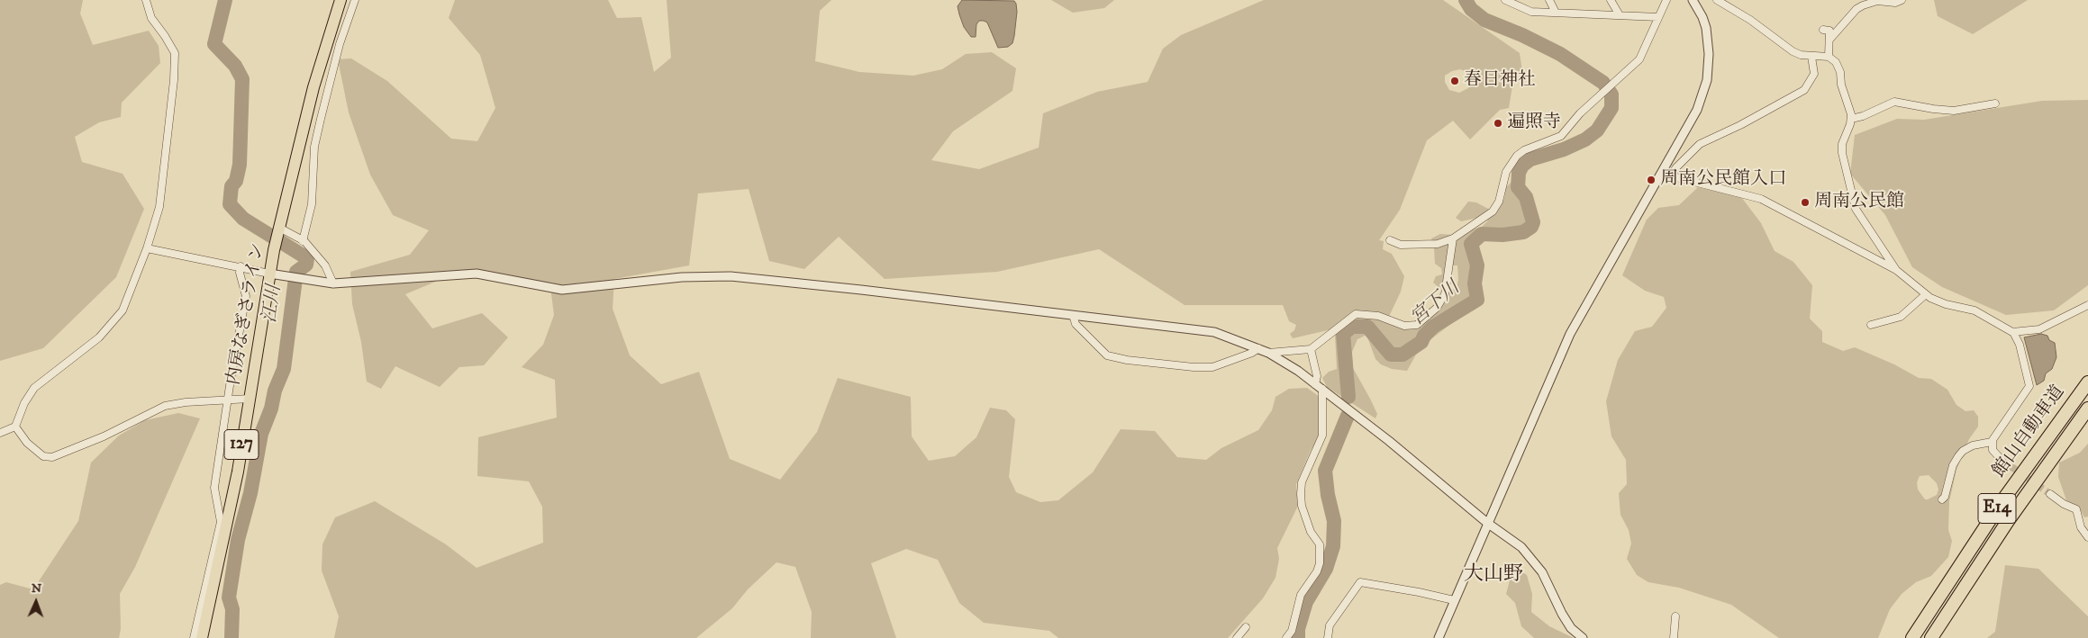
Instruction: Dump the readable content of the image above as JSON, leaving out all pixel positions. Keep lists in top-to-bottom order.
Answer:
{
  "streets": {
    "highway": [
      "内房なぎさライン",
      "館山自動車道",
      "127",
      "E14"
    ]
  },
  "districts": ["大山野"],
  "water": ["江川", "宮下川"],
  "places": [
    "春日神社",
    "遍照寺",
    "周南公民館入口",
    "周南公民館"
  ],
  "north": "top"
}
